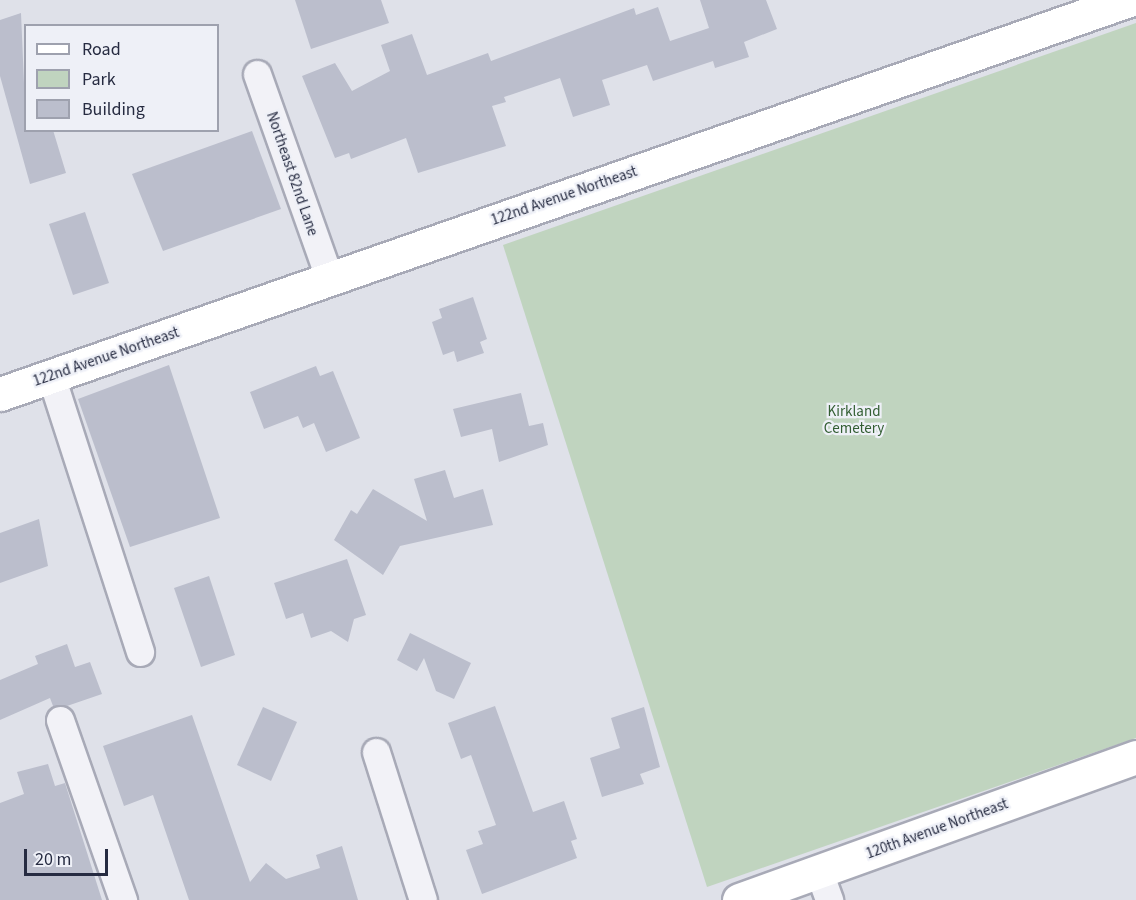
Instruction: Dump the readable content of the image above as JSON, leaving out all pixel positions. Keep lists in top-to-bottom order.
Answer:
{
  "streets": {
    "street": ["Northeast 82nd Lane", "122nd Avenue Northeast", "120th Avenue Northeast"]
  },
  "crossings": [
    ["Northeast 82nd Lane", "122nd Avenue Northeast"]
  ],
  "parks": ["Kirkland Cemetery"],
  "legend": ["Road", "Park", "Building"],
  "scale_bar": "20 m"
}
